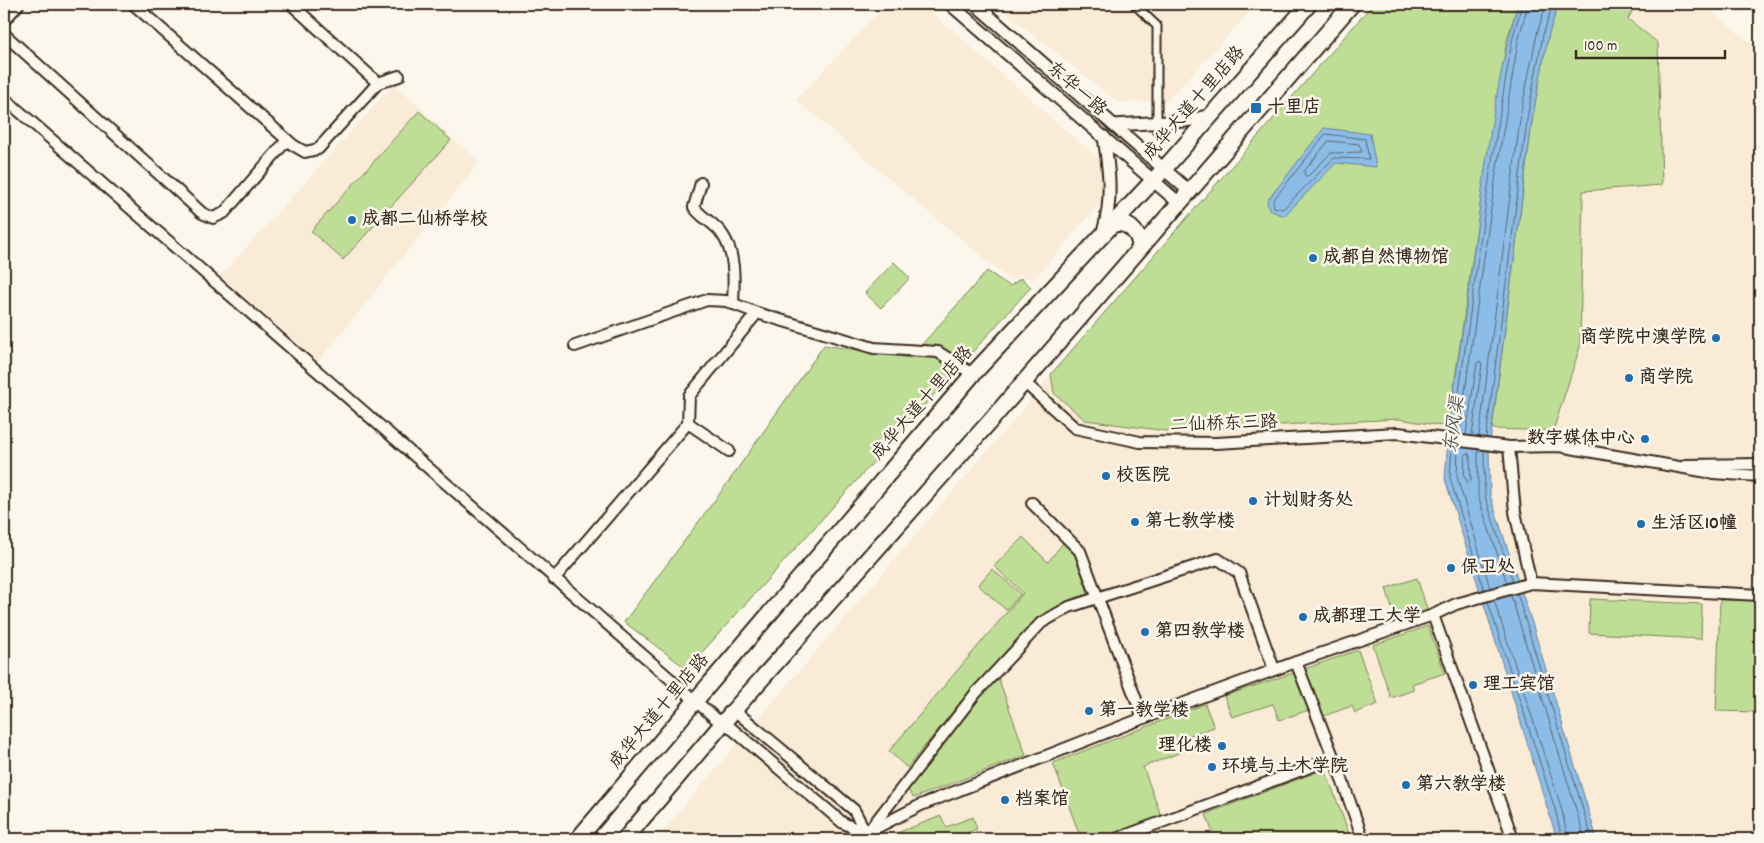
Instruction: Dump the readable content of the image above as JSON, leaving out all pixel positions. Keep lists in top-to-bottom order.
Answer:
{
  "streets": {
    "main road": ["成华大道十里店路"],
    "street": ["东华一路", "二仙桥东三路"]
  },
  "crossings": [
    ["东华一路", "成华大道十里店路"]
  ],
  "water": ["东风渠"],
  "places": {
    "transit": ["十里店"],
    "other": [
      "成都二仙桥学校",
      "成都自然博物馆",
      "商学院中澳学院",
      "商学院",
      "数字媒体中心",
      "校医院",
      "计划财务处",
      "第七教学楼",
      "生活区10幢",
      "保卫处",
      "成都理工大学",
      "第四教学楼",
      "理工宾馆",
      "第一教学楼",
      "理化楼",
      "环境与土木学院",
      "第六教学楼",
      "档案馆"
    ]
  },
  "scale_bar": "100 m"
}
